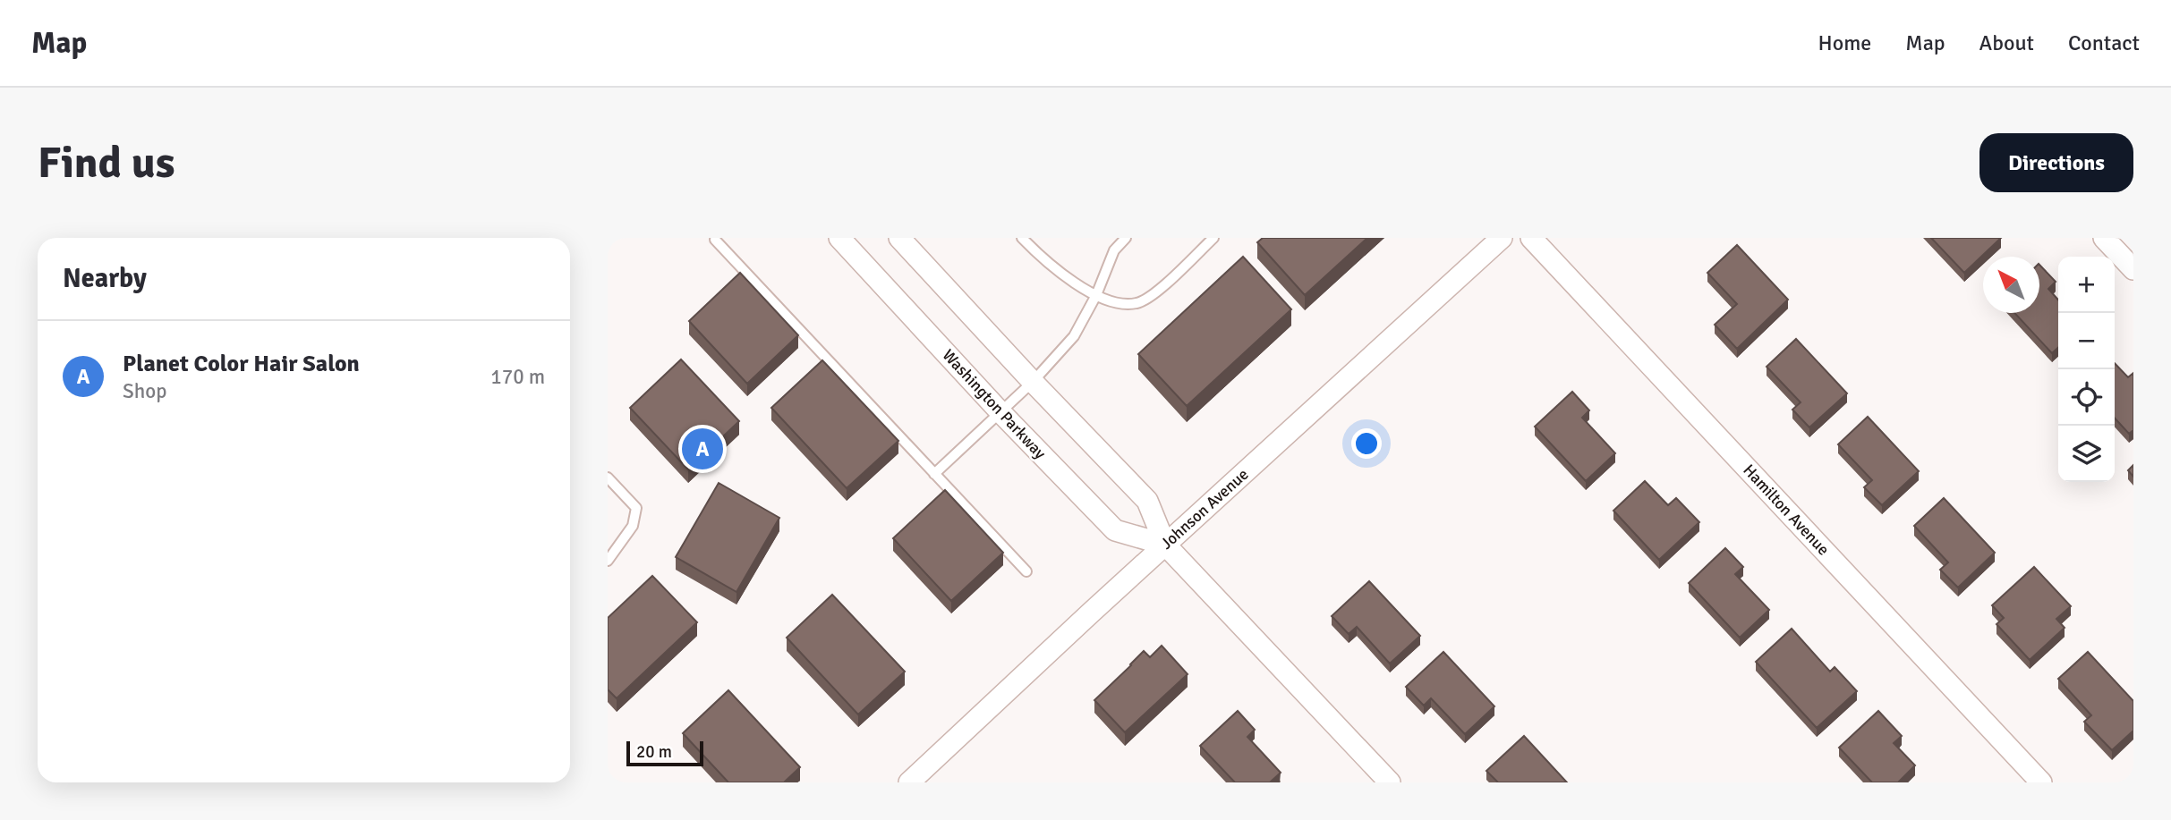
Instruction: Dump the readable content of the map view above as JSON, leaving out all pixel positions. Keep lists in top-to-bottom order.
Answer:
{
  "streets": {
    "street": ["Washington Parkway", "Johnson Avenue", "Hamilton Avenue"]
  },
  "crossings": [
    ["Washington Parkway", "Johnson Avenue"]
  ],
  "scale_bar": "20 m",
  "north": "top left",
  "page": {
    "header": "Map",
    "nav": [
      "Home",
      "Map",
      "About",
      "Contact"
    ],
    "buttons": "Directions",
    "title": "Find us",
    "heading": "Nearby",
    "map_buttons": ["+", "−"],
    "list": [
      {
        "mark": "A",
        "name": "Planet Color Hair Salon",
        "note": "Shop",
        "value": "170 m"
      }
    ],
    "pins": "A",
    "scale": "20 m"
  }
}
